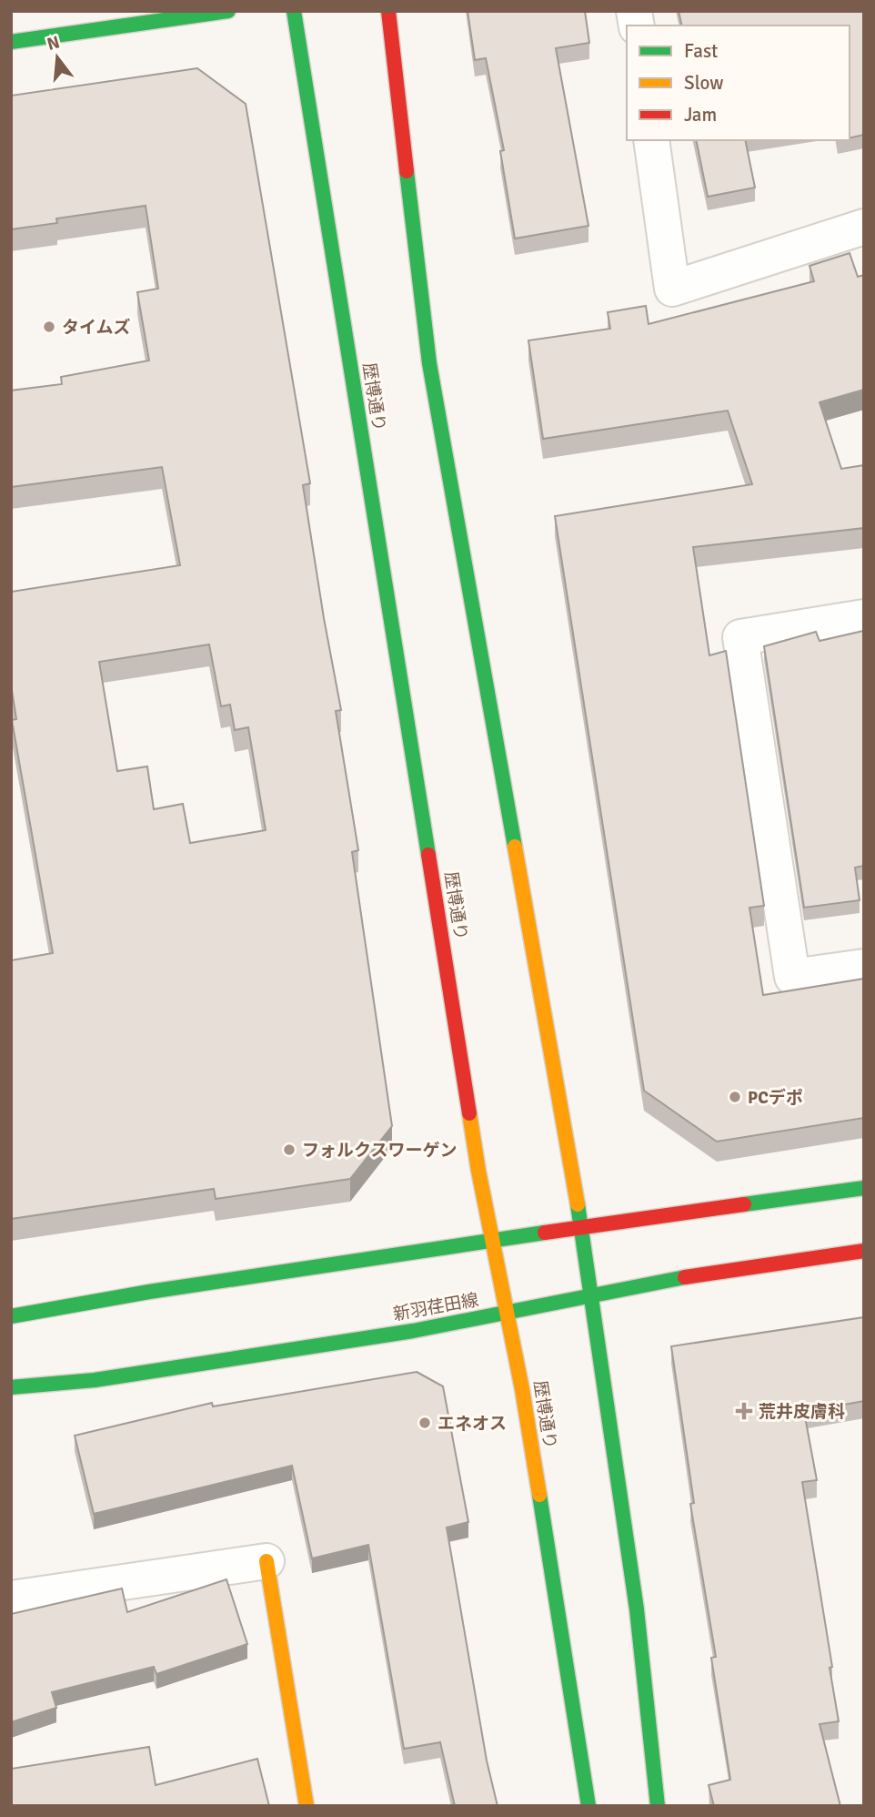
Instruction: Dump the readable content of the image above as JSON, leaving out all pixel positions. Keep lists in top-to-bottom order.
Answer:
{
  "streets": {
    "street": ["歴博通り", "新羽荏田線"]
  },
  "crossings": [
    ["歴博通り", "新羽荏田線"]
  ],
  "places": {
    "other": [
      "タイムズ",
      "PCデポ",
      "フォルクスワーゲン",
      "エネオス"
    ],
    "health": ["荒井皮膚科"]
  },
  "legend": ["Fast", "Slow", "Jam"],
  "north": "top"
}
